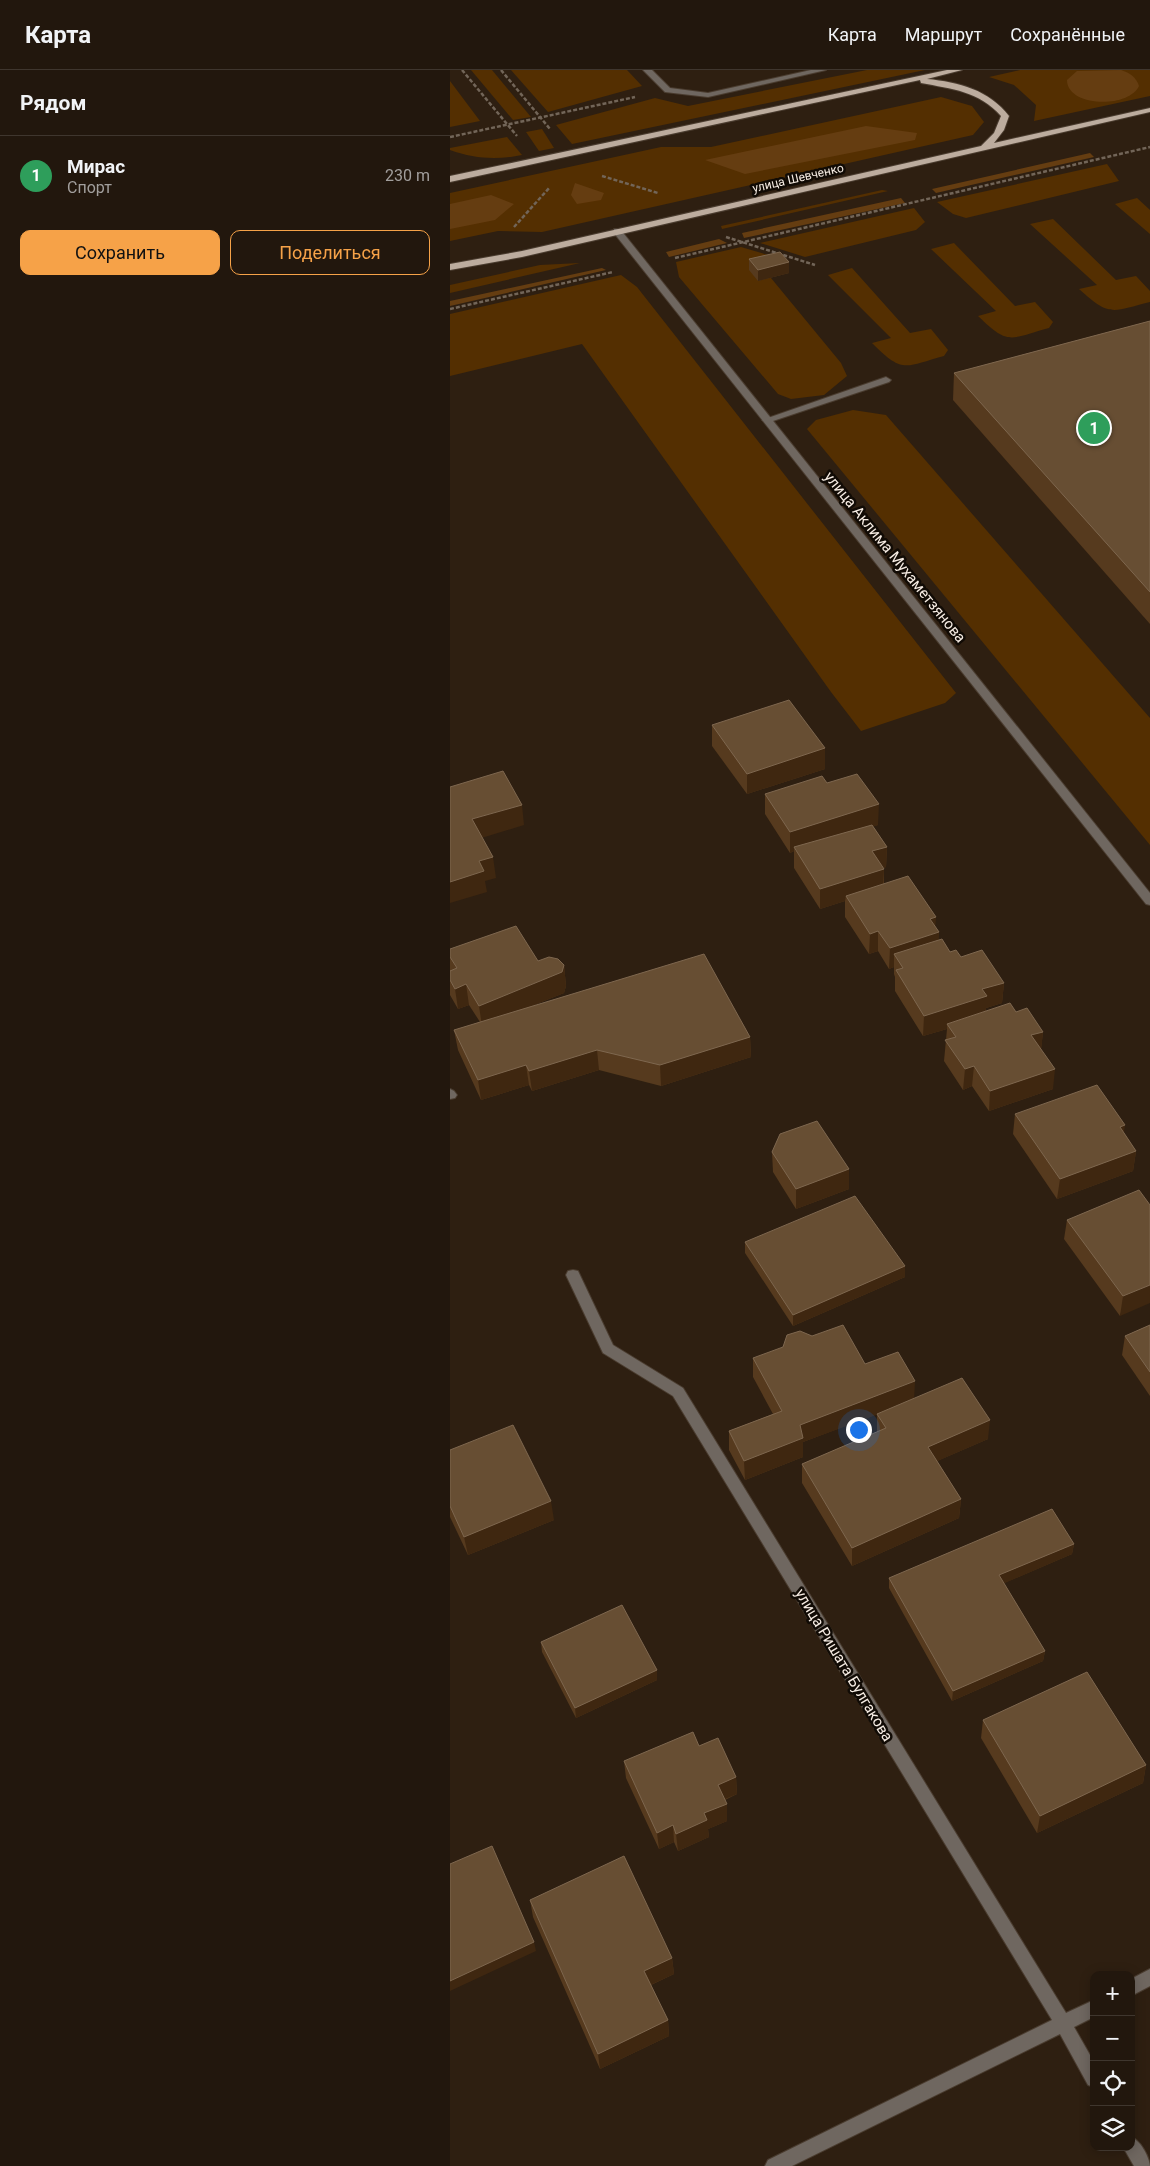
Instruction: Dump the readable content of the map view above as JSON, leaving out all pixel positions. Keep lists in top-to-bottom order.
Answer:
{
  "streets": {
    "main road": ["улица Шевченко"],
    "street": ["улица Аклима Мухаметзянова", "улица Ришата Булгакова"]
  },
  "crossings": [
    ["улица Шевченко", "улица Аклима Мухаметзянова"]
  ],
  "page": {
    "header": "Карта",
    "nav": ["Карта", "Маршрут", "Сохранённые"],
    "heading": "Рядом",
    "list": [
      {
        "mark": "1",
        "name": "Мирас",
        "note": "Спорт",
        "value": "230 m"
      }
    ],
    "buttons": ["Сохранить", "Поделиться"],
    "pins": "1",
    "map_buttons": ["+", "−"]
  }
}
